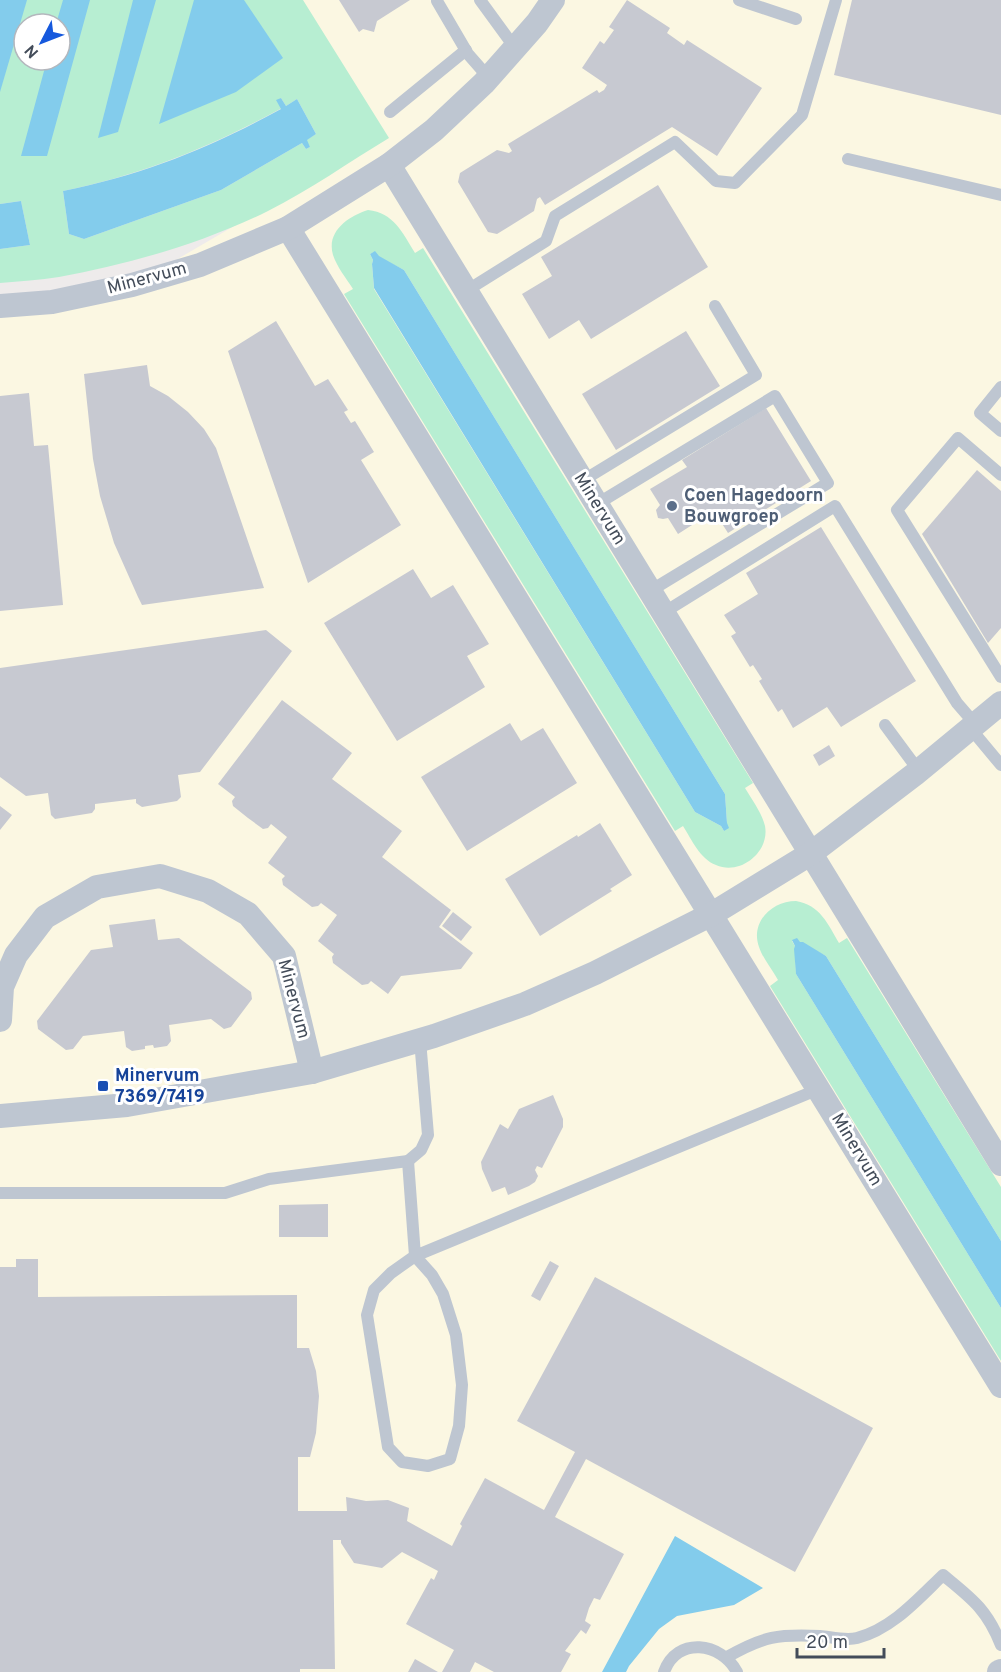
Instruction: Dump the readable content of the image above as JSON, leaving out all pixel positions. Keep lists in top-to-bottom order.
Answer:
{
  "streets": {
    "street": ["Minervum"]
  },
  "places": {
    "other": ["Coen Hagedoorn Bouwgroep"],
    "transit": ["Minervum 7369/7419"]
  },
  "scale_bar": "20 m",
  "north": "bottom left"
}
